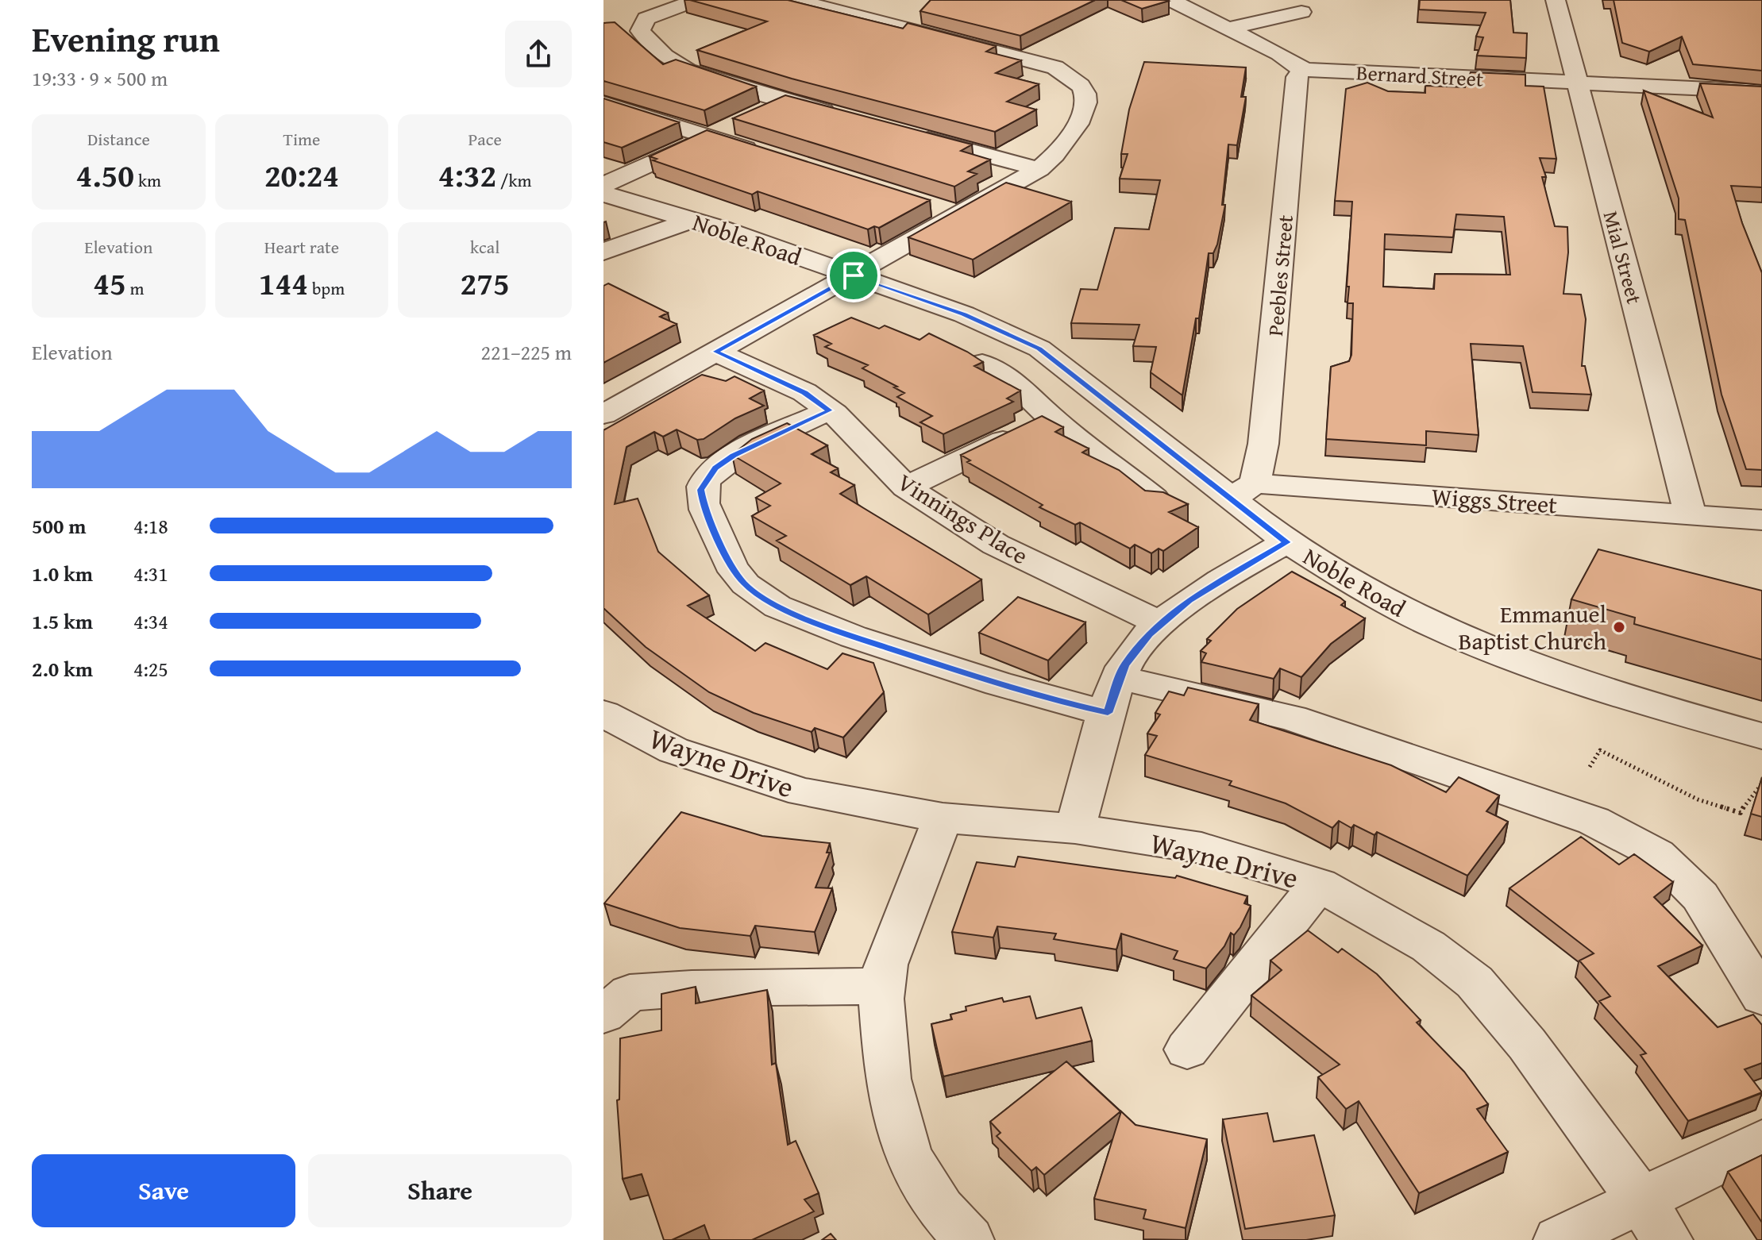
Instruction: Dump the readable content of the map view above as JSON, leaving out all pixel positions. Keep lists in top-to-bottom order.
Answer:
{
  "streets": {
    "street": [
      "Bernard Street",
      "Noble Road",
      "Mial Street",
      "Peebles Street",
      "Wiggs Street",
      "Vinnings Place",
      "Wayne Drive"
    ]
  },
  "crossings": [
    ["Bernard Street", "Mial Street"],
    ["Bernard Street", "Peebles Street"],
    ["Noble Road", "Peebles Street"],
    ["Noble Road", "Wiggs Street"],
    ["Mial Street", "Wiggs Street"],
    ["Peebles Street", "Wiggs Street"]
  ],
  "places": ["Emmanuel Baptist Church"],
  "page": {
    "heading": ["Evening run", "19:33 · 9 × 500 m"],
    "stats": [
      ["Distance", "4.50 km"],
      ["Time", "20:24"],
      ["Pace", "4:32 /km"],
      ["Elevation", "45 m"],
      ["Heart rate", "144 bpm"],
      ["kcal", "275"]
    ],
    "chart": ["Elevation", "221–225 m"],
    "list": [
      {
        "name": "500 m",
        "note": "4:18"
      },
      {
        "name": "1.0 km",
        "note": "4:31"
      },
      {
        "name": "1.5 km",
        "note": "4:34"
      },
      {
        "name": "2.0 km",
        "note": "4:25"
      }
    ],
    "buttons": ["Save", "Share"]
  }
}
